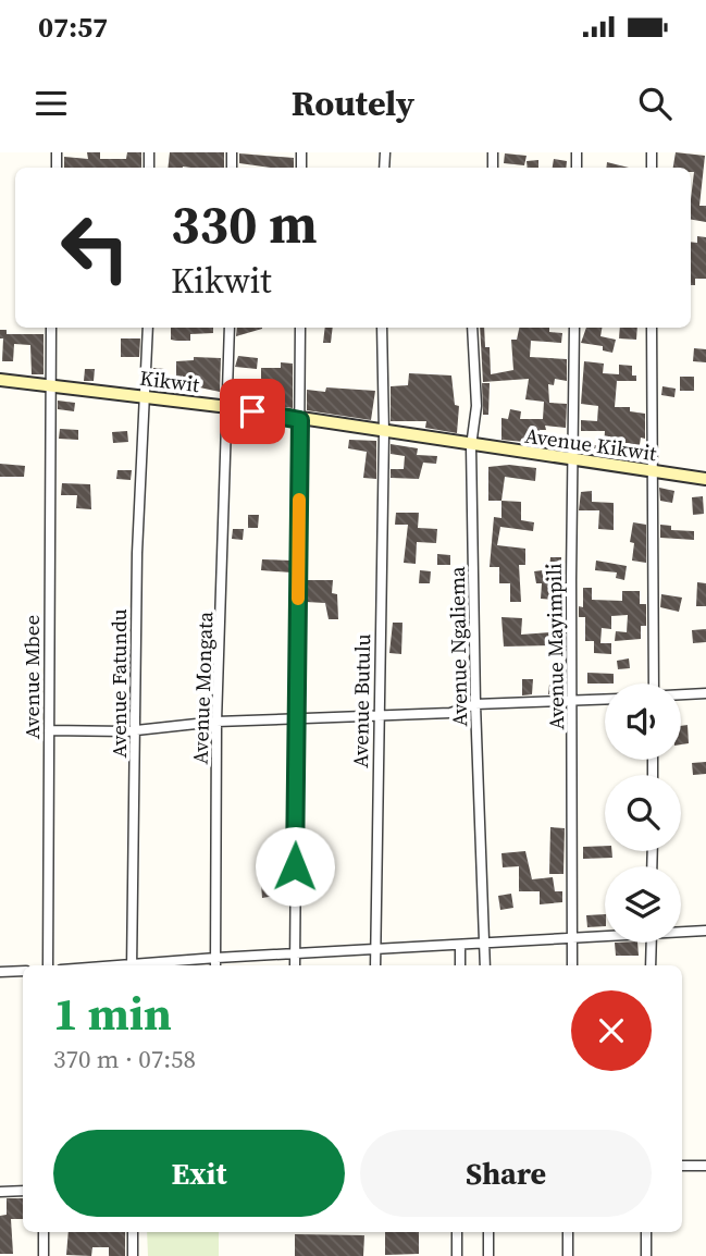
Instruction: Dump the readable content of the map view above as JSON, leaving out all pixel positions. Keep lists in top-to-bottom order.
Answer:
{
  "streets": {
    "main road": ["Kikwit", "Avenue Kikwit"],
    "street": [
      "Avenue Ngaliema",
      "Avenue Mayimpili",
      "Avenue Mbee",
      "Avenue Fatundu",
      "Avenue Mongata",
      "Avenue Butulu"
    ]
  },
  "crossings": [
    ["Kikwit", "Avenue Kikwit"],
    ["Kikwit", "Avenue Ngaliema"],
    ["Kikwit", "Avenue Mbee"],
    ["Kikwit", "Avenue Fatundu"],
    ["Kikwit", "Avenue Mongata"],
    ["Kikwit", "Avenue Butulu"],
    ["Avenue Kikwit", "Avenue Ngaliema"],
    ["Avenue Kikwit", "Avenue Mayimpili"]
  ],
  "page": {
    "status": "07:57",
    "header": "Routely",
    "turn": ["330 m", "Kikwit"],
    "heading": ["1 min", "370 m · 07:58"],
    "buttons": ["Exit", "Share"]
  }
}
